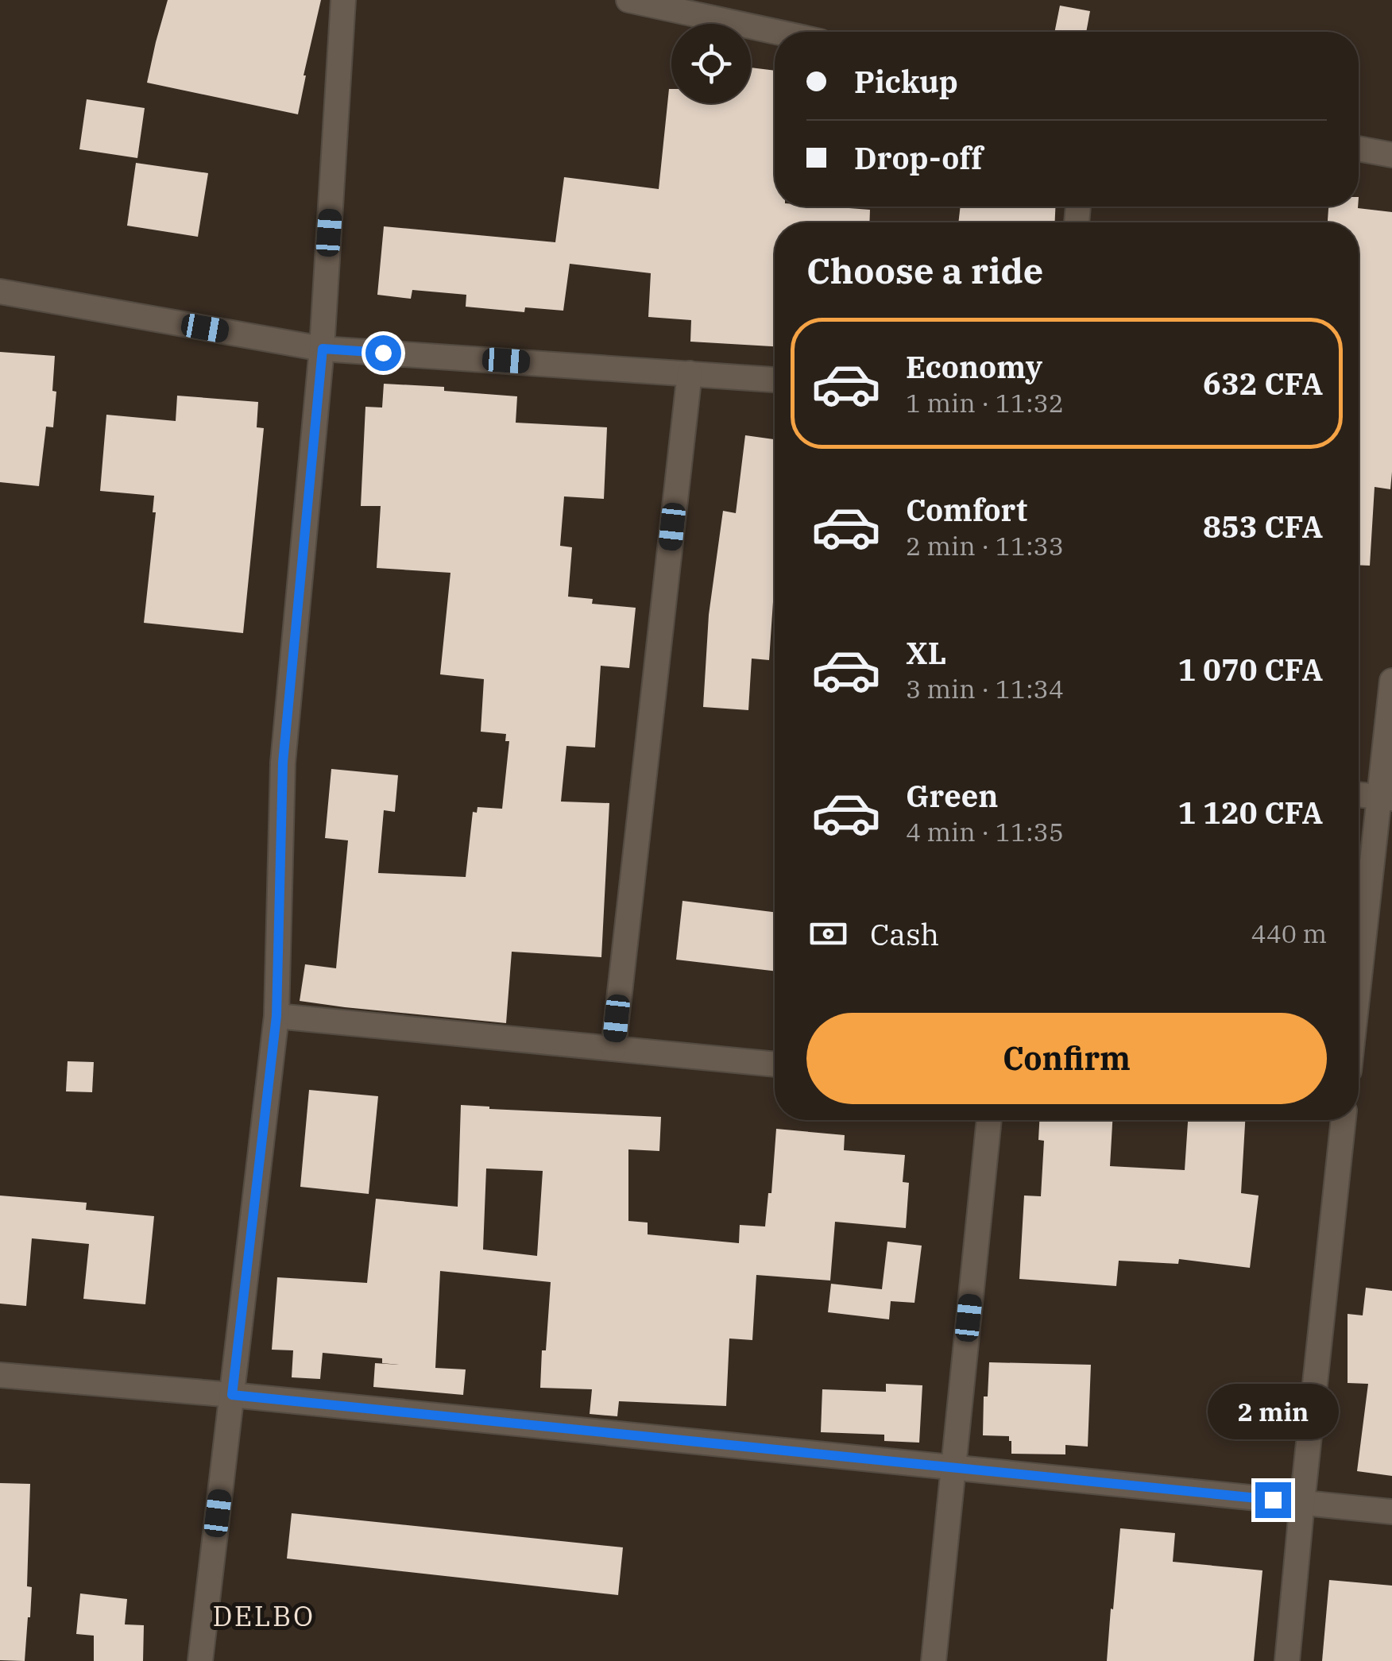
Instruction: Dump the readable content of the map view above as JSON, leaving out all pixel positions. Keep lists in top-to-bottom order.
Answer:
{
  "districts": ["DELBO"],
  "page": {
    "banner": ["Pickup", "Drop-off"],
    "heading": "Choose a ride",
    "list": [
      {
        "name": "Economy",
        "note": "1 min · 11:32",
        "value": "632 CFA"
      },
      {
        "name": "Comfort",
        "note": "2 min · 11:33",
        "value": "853 CFA"
      },
      {
        "name": "XL",
        "note": "3 min · 11:34",
        "value": "1 070 CFA"
      },
      {
        "name": "Green",
        "note": "4 min · 11:35",
        "value": "1 120 CFA"
      }
    ],
    "pay": ["Cash", "440 m"],
    "buttons": "Confirm",
    "bubble": "2 min"
  }
}
